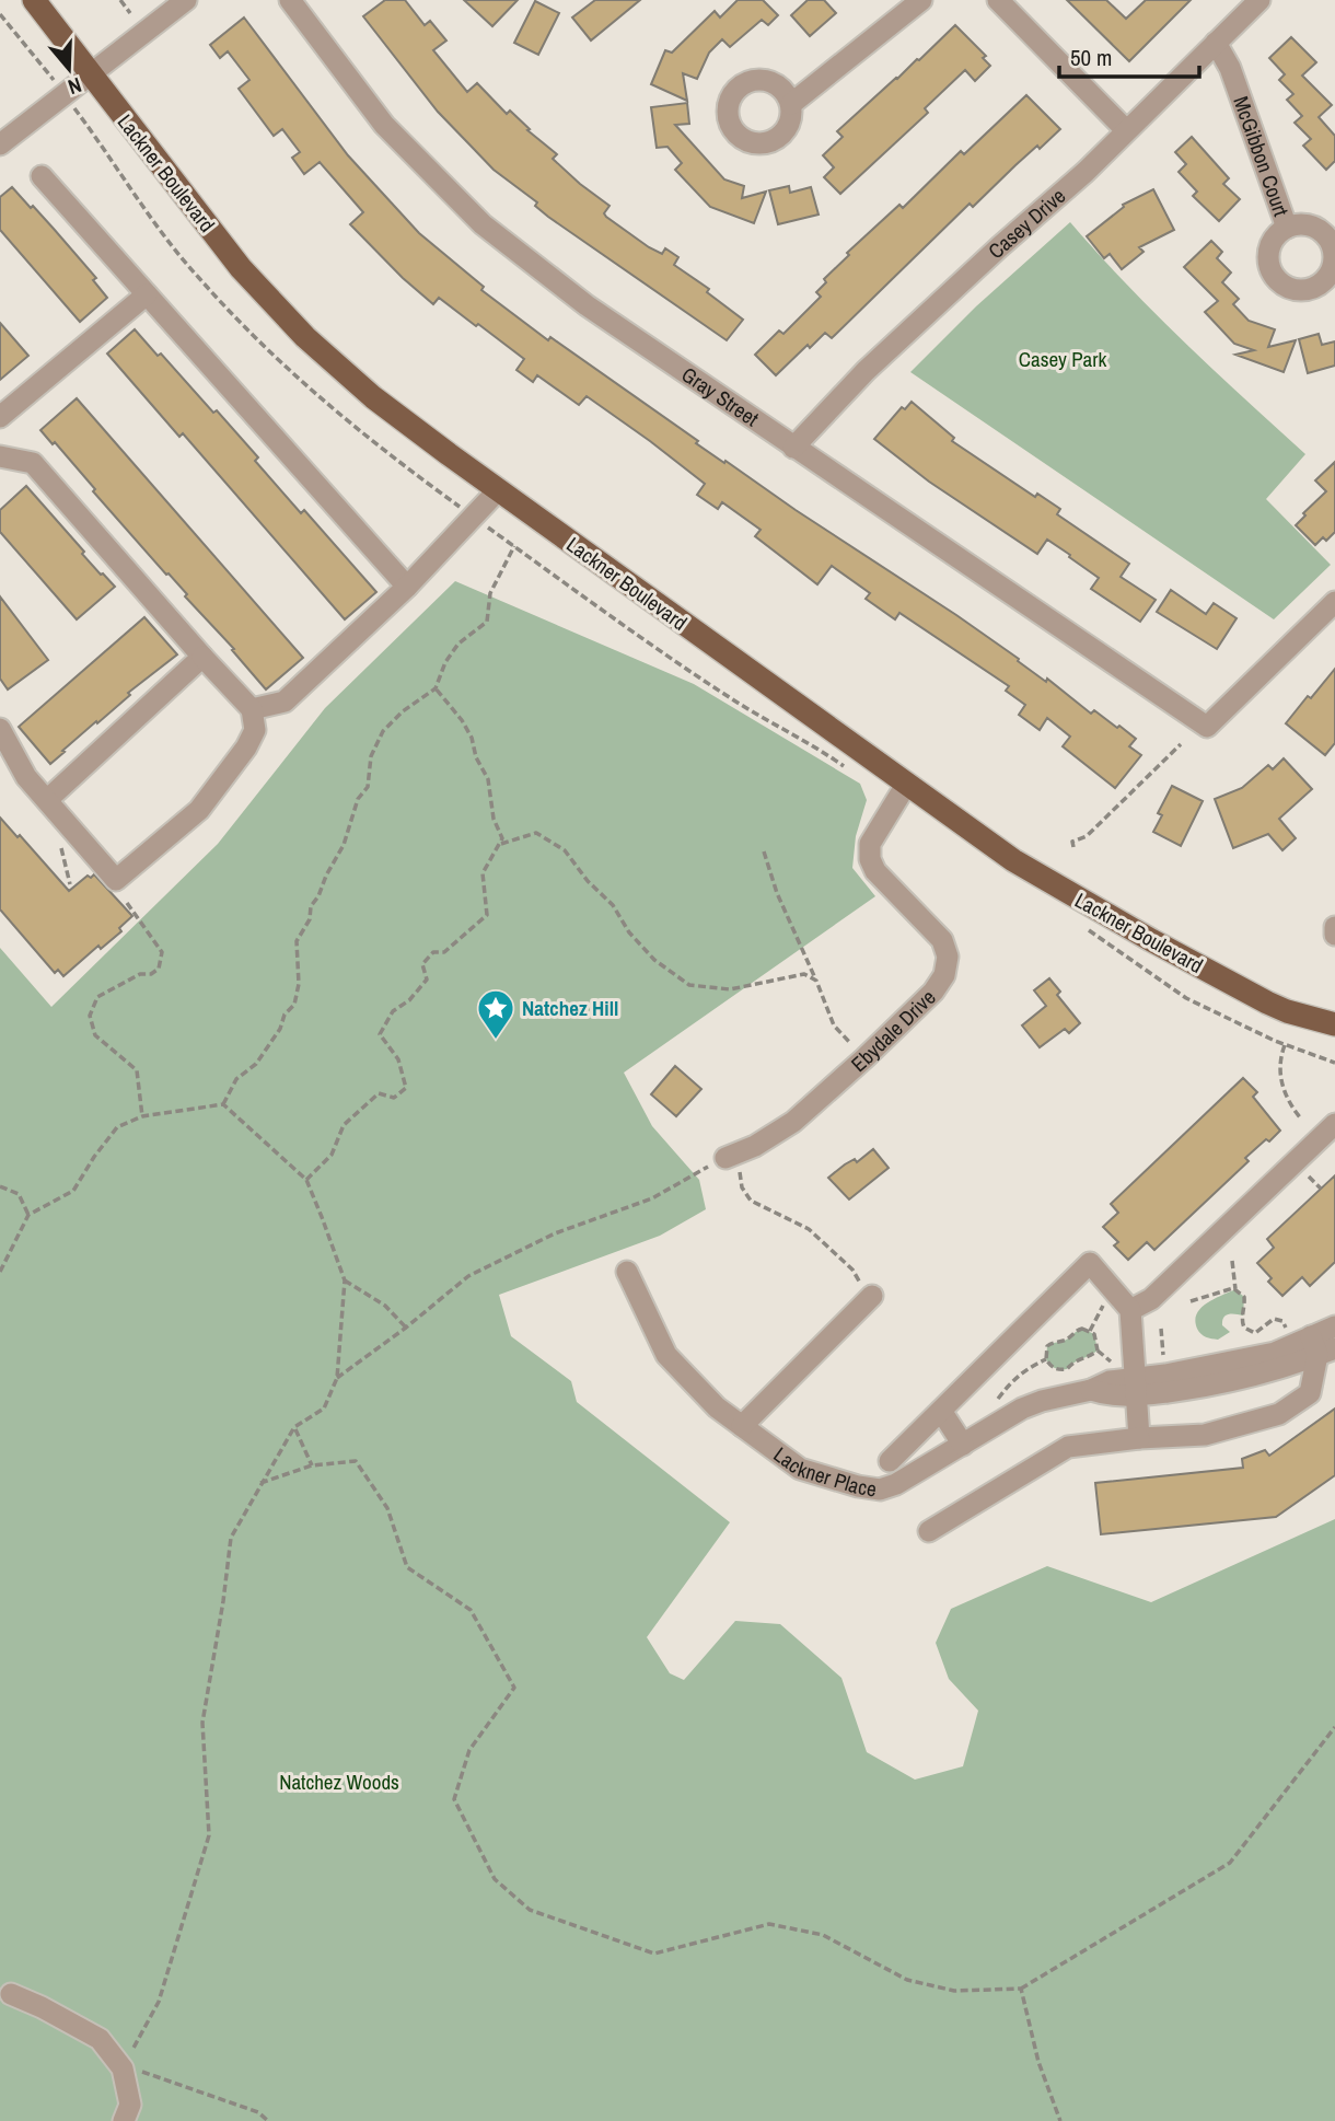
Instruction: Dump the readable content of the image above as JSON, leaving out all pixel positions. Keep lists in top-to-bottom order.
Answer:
{
  "streets": {
    "main road": ["Lackner Boulevard"],
    "street": [
      "McGibbon Court",
      "Casey Drive",
      "Gray Street",
      "Ebydale Drive",
      "Lackner Place"
    ]
  },
  "crossings": [
    ["McGibbon Court", "Casey Drive"],
    ["Lackner Boulevard", "Ebydale Drive"],
    ["Casey Drive", "Gray Street"]
  ],
  "parks": ["Casey Park", "Natchez Woods"],
  "places": {
    "place": ["Natchez Hill"]
  },
  "scale_bar": "50 m",
  "north": "bottom"
}
